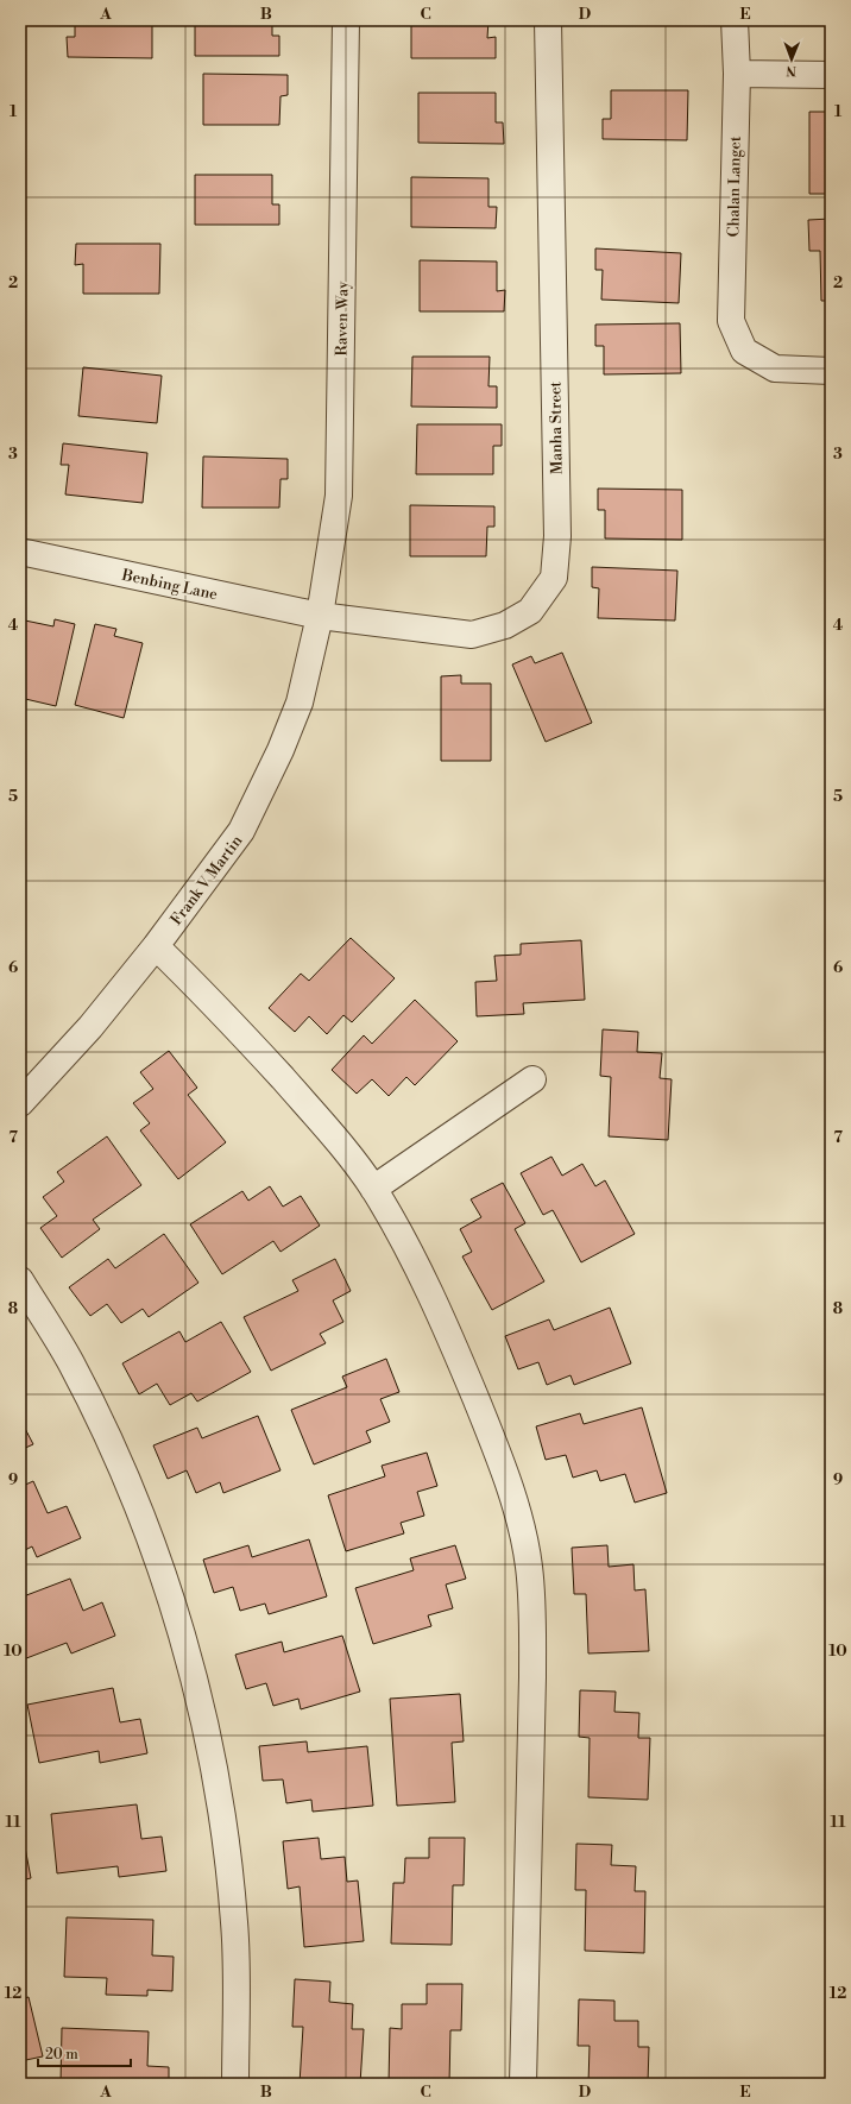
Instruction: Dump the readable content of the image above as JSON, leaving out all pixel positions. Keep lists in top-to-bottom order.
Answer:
{
  "streets": {
    "street": [
      "Chalan Langet",
      "Raven Way",
      "Manha Street",
      "Benbing Lane",
      "Frank V Martin"
    ]
  },
  "crossings": [
    ["Raven Way", "Manha Street"],
    ["Raven Way", "Benbing Lane"],
    ["Raven Way", "Frank V Martin"],
    ["Manha Street", "Benbing Lane"],
    ["Manha Street", "Frank V Martin"],
    ["Benbing Lane", "Frank V Martin"]
  ],
  "scale_bar": "20 m",
  "north": "bottom",
  "grid": {
    "columns": [
      "A",
      "B",
      "C",
      "D",
      "E"
    ],
    "rows": [
      "1",
      "2",
      "3",
      "4",
      "5",
      "6",
      "7",
      "8",
      "9",
      "10",
      "11",
      "12"
    ]
  }
}
